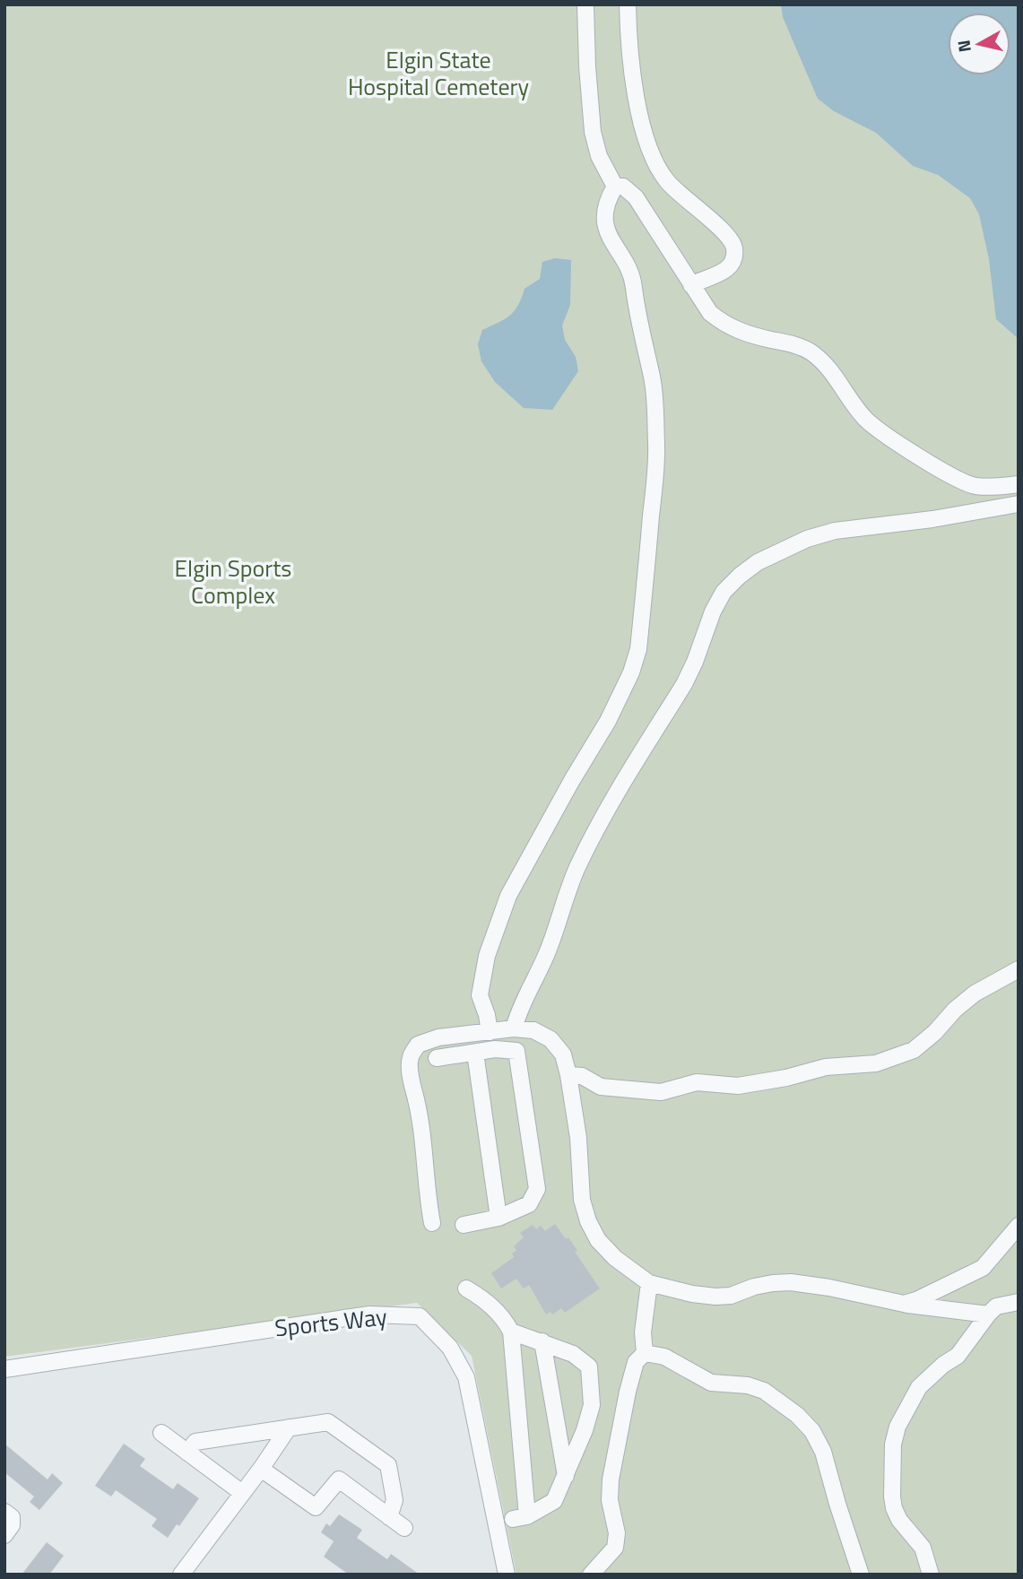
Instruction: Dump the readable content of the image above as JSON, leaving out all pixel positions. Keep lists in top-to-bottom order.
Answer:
{
  "streets": {
    "street": ["Sports Way"]
  },
  "parks": ["Elgin State Hospital Cemetery", "Elgin Sports Complex"],
  "north": "left"
}
